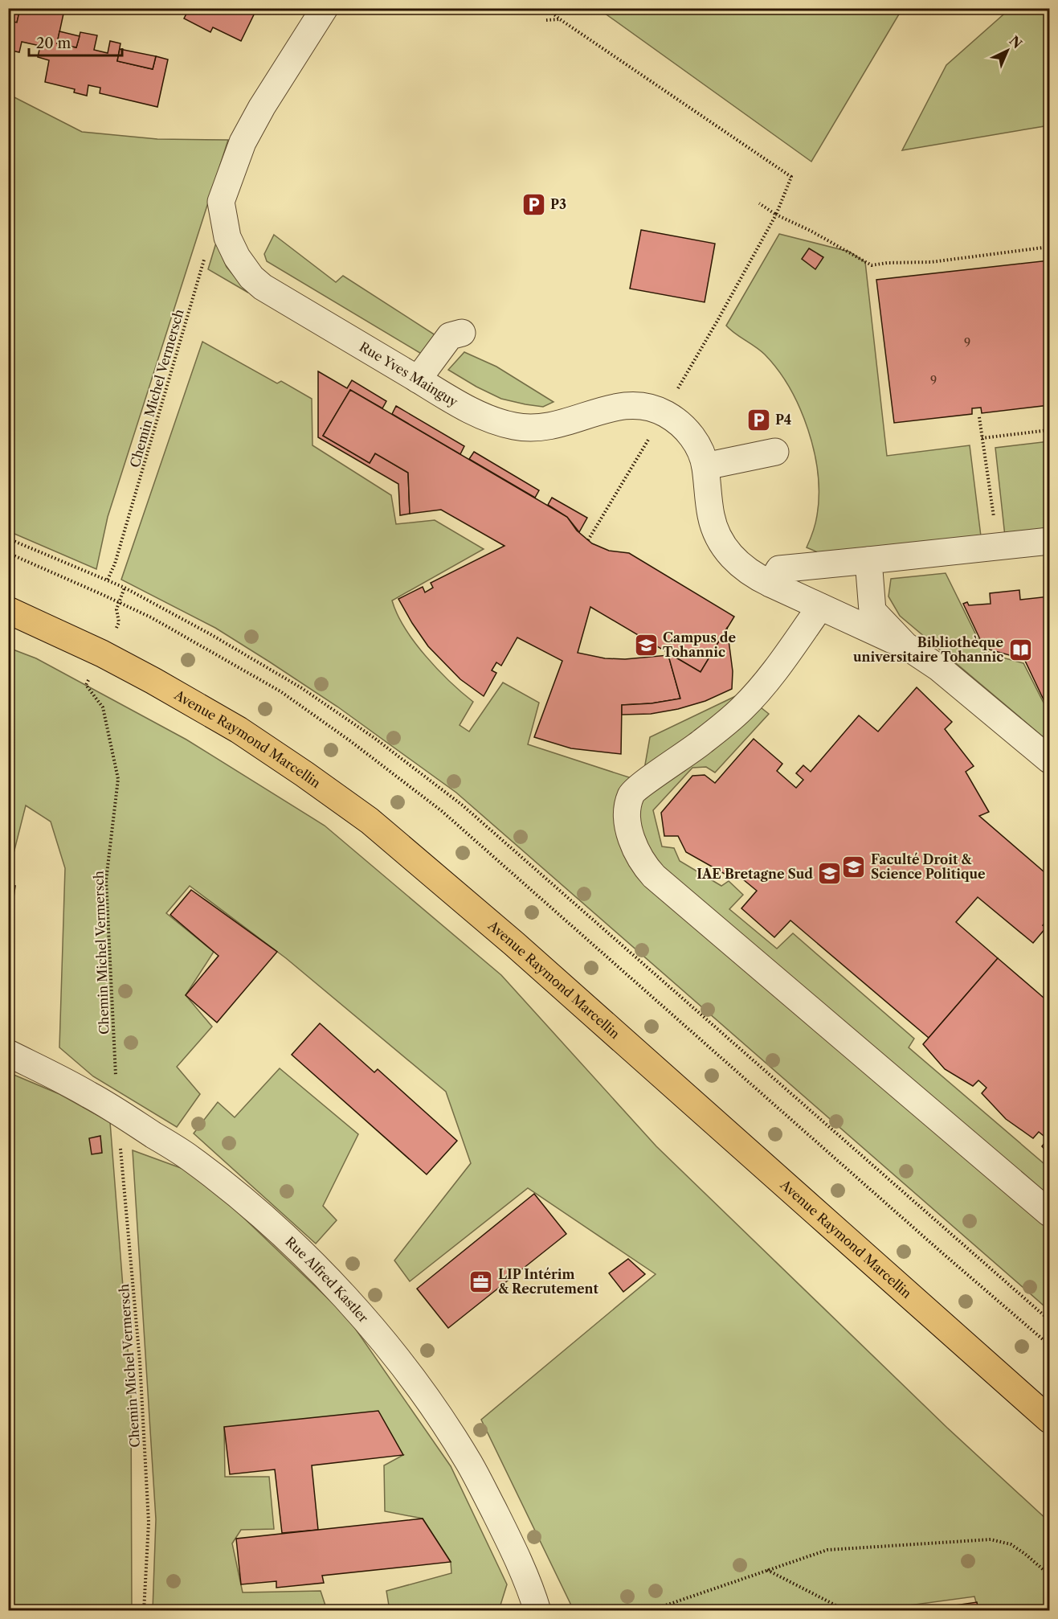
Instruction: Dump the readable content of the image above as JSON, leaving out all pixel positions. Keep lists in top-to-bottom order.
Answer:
{
  "streets": {
    "main road": ["Avenue Raymond Marcellin"],
    "street": ["Rue Yves Mainguy", "Rue Alfred Kastler"],
    "path": ["Chemin Michel Vermersch"]
  },
  "places": {
    "parking": ["P3", "P4"],
    "school or university": ["Campus de Tohannic", "Faculté Droit & Science Politique", "IAE Bretagne Sud"],
    "library": ["Bibliothèque universitaire Tohannic"],
    "office": ["LIP Intérim & Recrutement"]
  },
  "house_numbers": ["9", "9"],
  "scale_bar": "20 m",
  "north": "top right"
}
